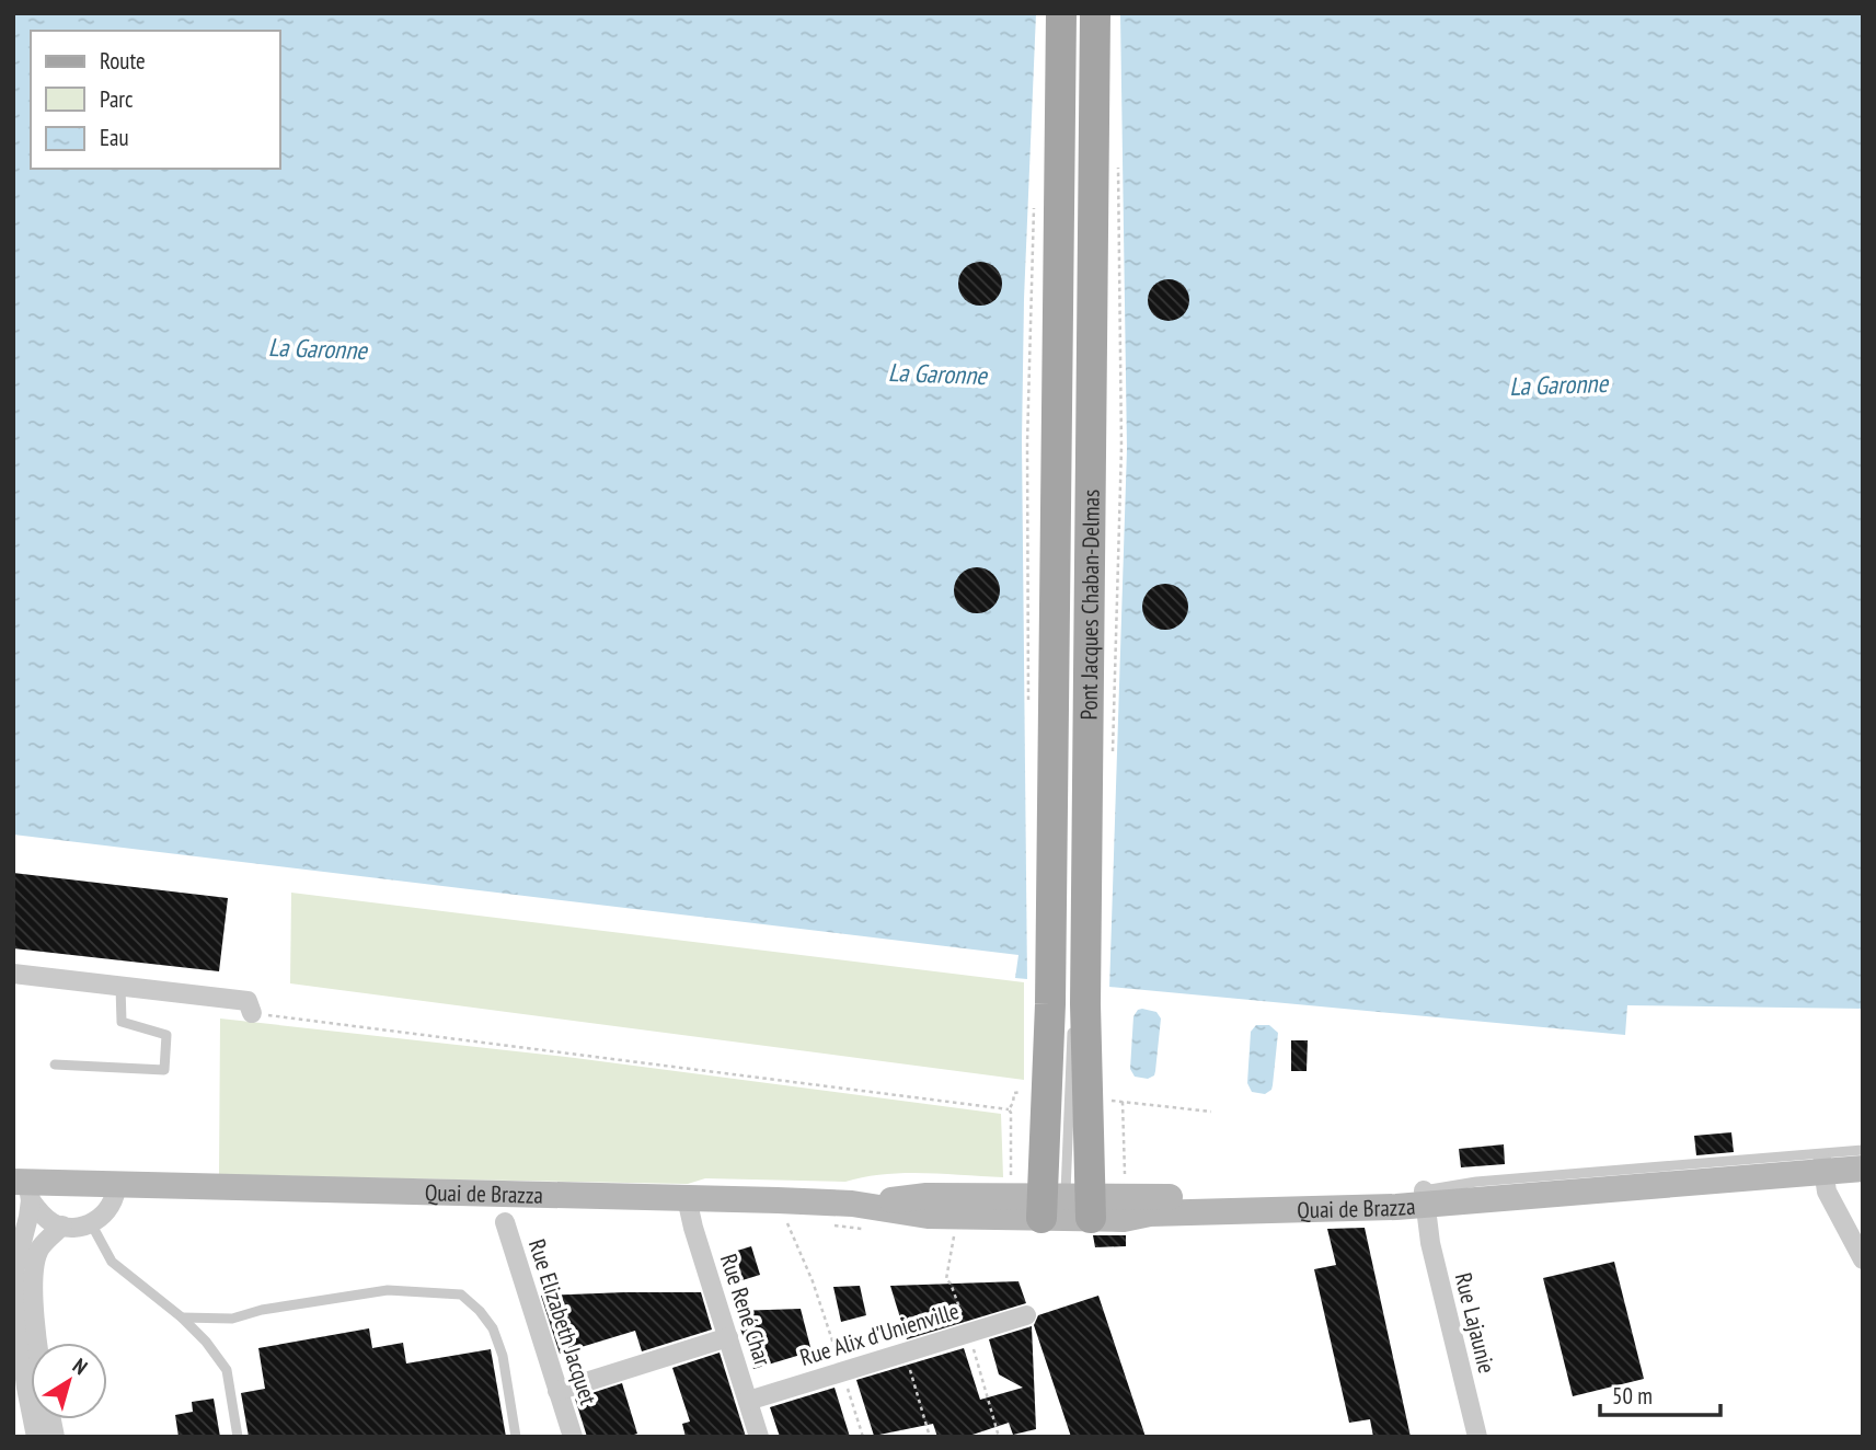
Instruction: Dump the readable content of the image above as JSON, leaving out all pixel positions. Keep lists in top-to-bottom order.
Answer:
{
  "streets": {
    "main road": ["Pont Jacques Chaban-Delmas", "Quai de Brazza"],
    "street": [
      "Rue René Char",
      "Rue Elizabeth Jacquet",
      "Rue Lajaunie",
      "Rue Alix d'Unienville"
    ]
  },
  "crossings": [
    ["Pont Jacques Chaban-Delmas", "Quai de Brazza"],
    ["Quai de Brazza", "Rue René Char"],
    ["Quai de Brazza", "Rue Lajaunie"],
    ["Rue René Char", "Rue Alix d'Unienville"]
  ],
  "water": ["La Garonne"],
  "legend": ["Route", "Parc", "Eau"],
  "scale_bar": "50 m",
  "north": "top right"
}
